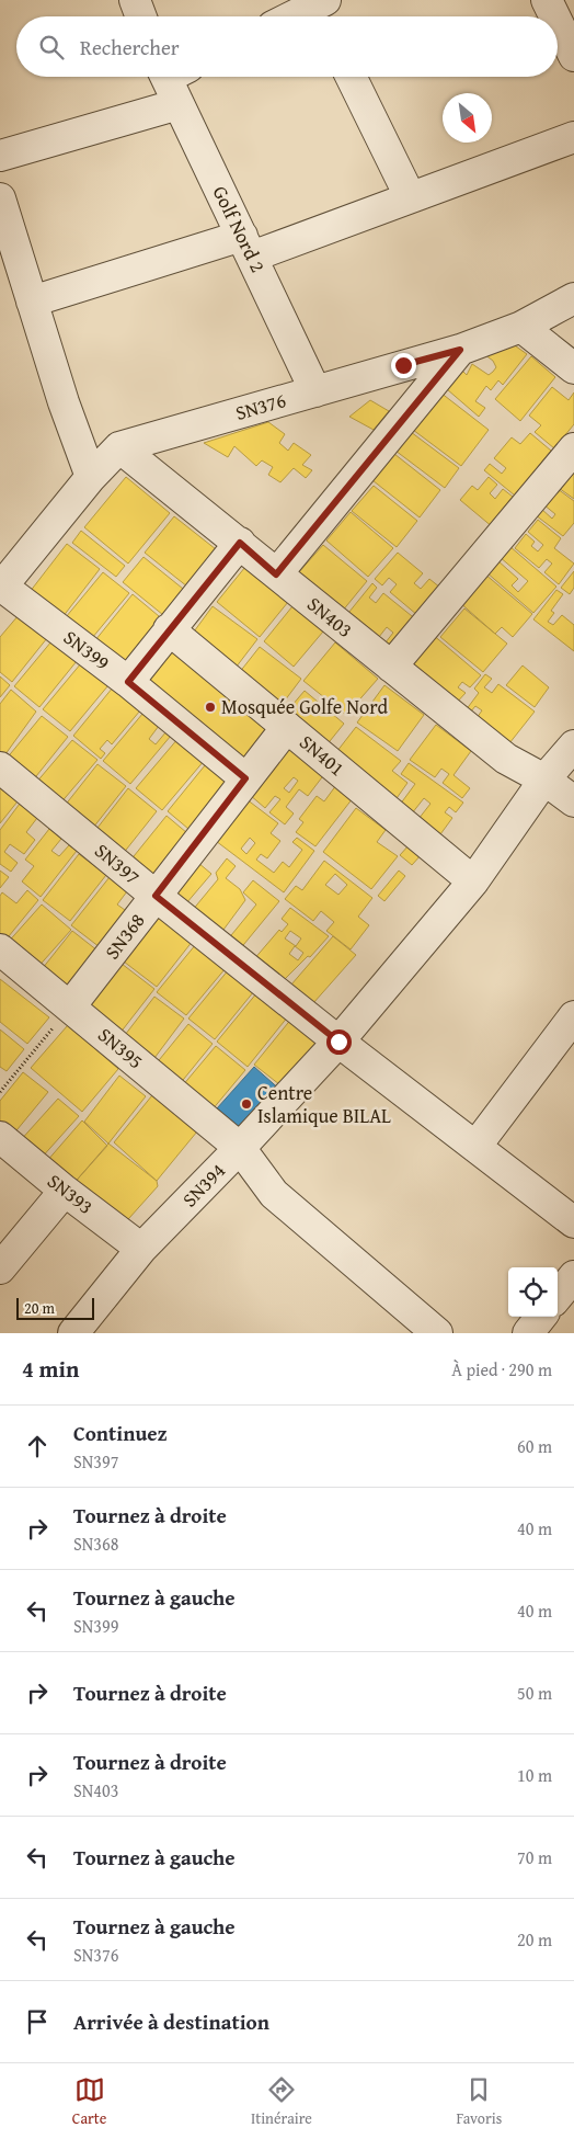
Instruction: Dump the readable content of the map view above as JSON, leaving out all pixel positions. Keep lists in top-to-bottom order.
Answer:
{
  "streets": {
    "street": [
      "Golf Nord 2",
      "SN376",
      "SN403",
      "SN399",
      "SN401",
      "SN397",
      "SN368",
      "SN395",
      "SN394",
      "SN393"
    ]
  },
  "crossings": [
    ["Golf Nord 2", "SN376"],
    ["SN376", "SN403"],
    ["SN403", "SN394"],
    ["SN399", "SN368"],
    ["SN401", "SN368"],
    ["SN401", "SN394"],
    ["SN397", "SN368"],
    ["SN397", "SN394"],
    ["SN368", "SN395"],
    ["SN395", "SN394"],
    ["SN394", "SN393"]
  ],
  "places": ["Mosquée Golfe Nord", "Centre Islamique BILAL"],
  "scale_bar": "20 m",
  "north": "bottom right",
  "page": {
    "search": "Rechercher",
    "scale": "20 m",
    "heading": ["4 min", "À pied · 290 m"],
    "list": [
      ["Continuez", "SN397", "60 m"],
      ["Tournez à droite", "SN368", "40 m"],
      ["Tournez à gauche", "SN399", "40 m"],
      ["Tournez à droite", "50 m"],
      ["Tournez à droite", "SN403", "10 m"],
      ["Tournez à gauche", "70 m"],
      ["Tournez à gauche", "SN376", "20 m"],
      "Arrivée à destination"
    ],
    "nav": ["Carte", "Itinéraire", "Favoris"]
  }
}
